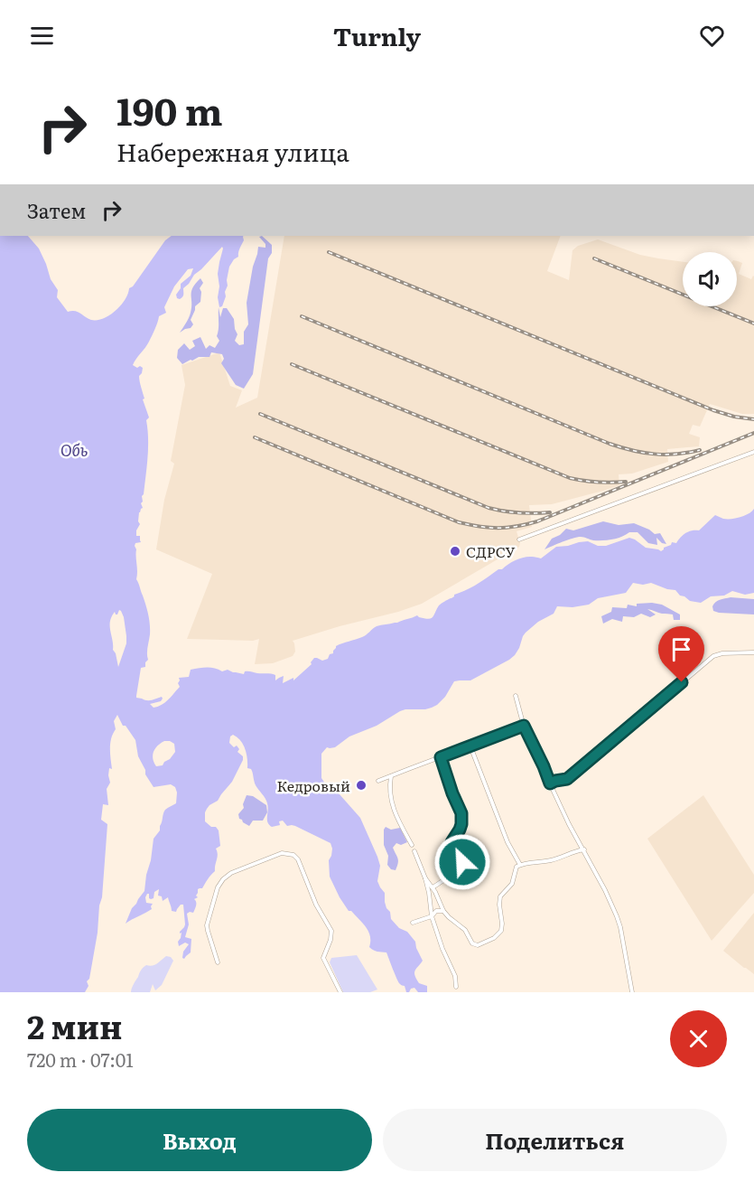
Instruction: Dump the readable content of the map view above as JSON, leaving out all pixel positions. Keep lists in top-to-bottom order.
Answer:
{
  "water": ["Обь"],
  "places": ["СДРСУ", "Кедровый"],
  "page": {
    "header": "Turnly",
    "turn": ["190 m", "Набережная улица"],
    "then": "Затем",
    "heading": ["2 мин", "720 m · 07:01"],
    "buttons": ["Выход", "Поделиться"]
  }
}
